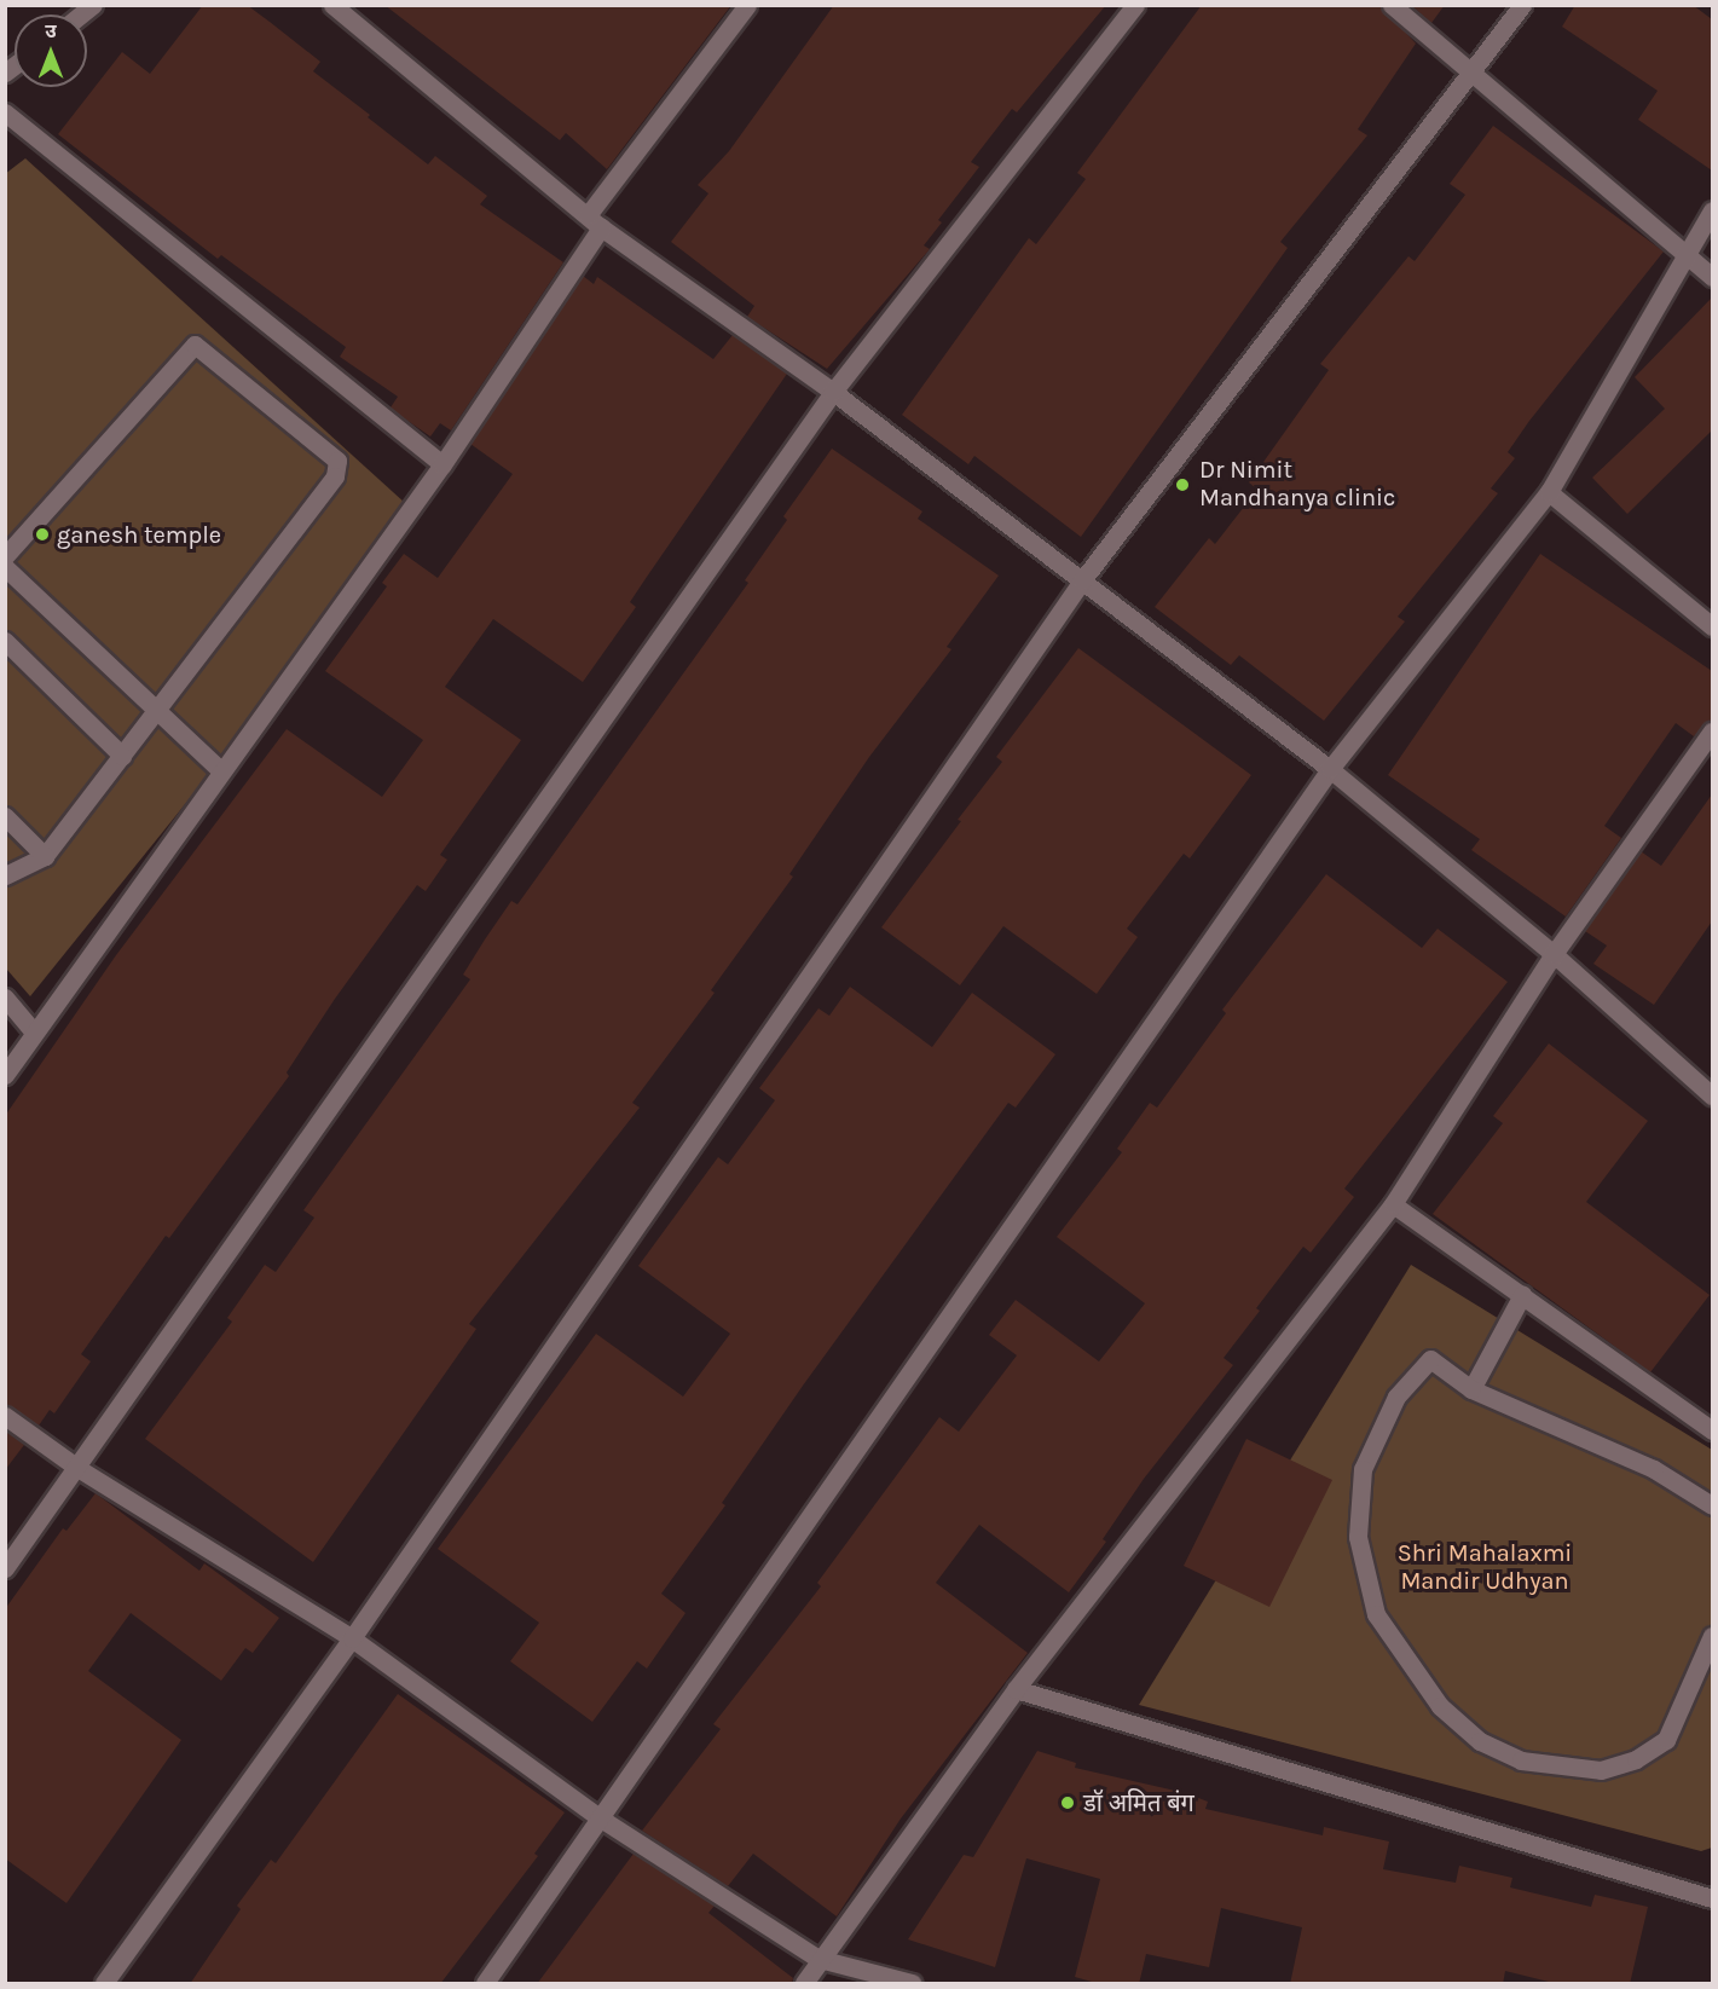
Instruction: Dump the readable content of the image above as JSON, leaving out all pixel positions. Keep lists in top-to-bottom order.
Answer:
{
  "parks": ["Shri Mahalaxmi Mandir Udhyan"],
  "places": ["Dr Nimit Mandhanya clinic", "ganesh temple", "डॉ अमित बंग"],
  "north": "top"
}
